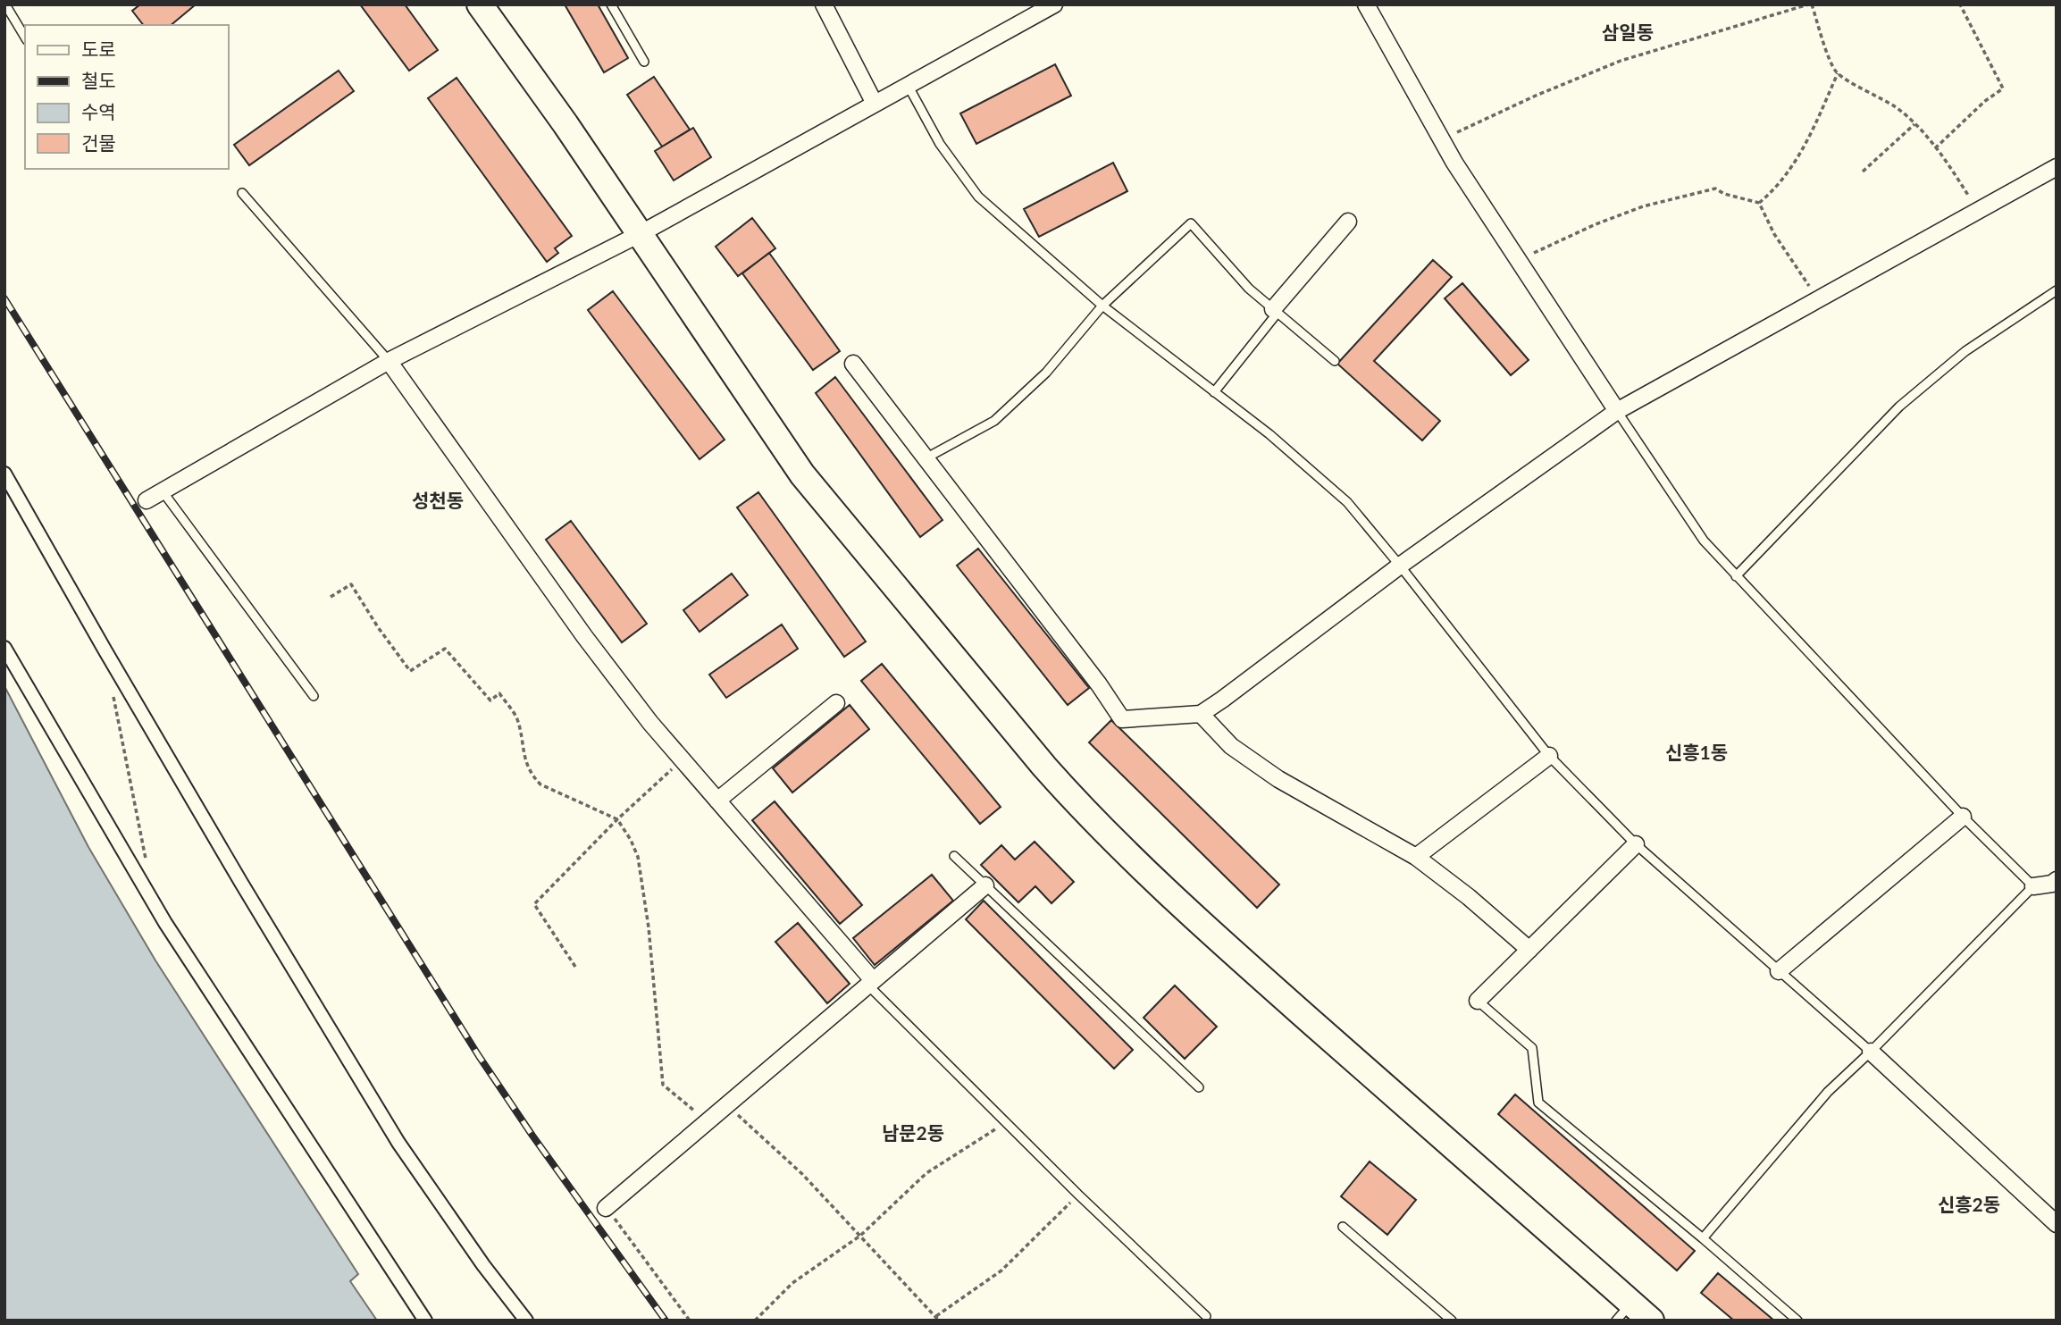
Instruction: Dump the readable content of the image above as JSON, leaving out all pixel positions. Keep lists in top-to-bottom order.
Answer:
{
  "districts": [
    "삼일동",
    "성천동",
    "신흥1동",
    "남문2동",
    "신흥2동"
  ],
  "legend": [
    "도로",
    "철도",
    "수역",
    "건물"
  ]
}
